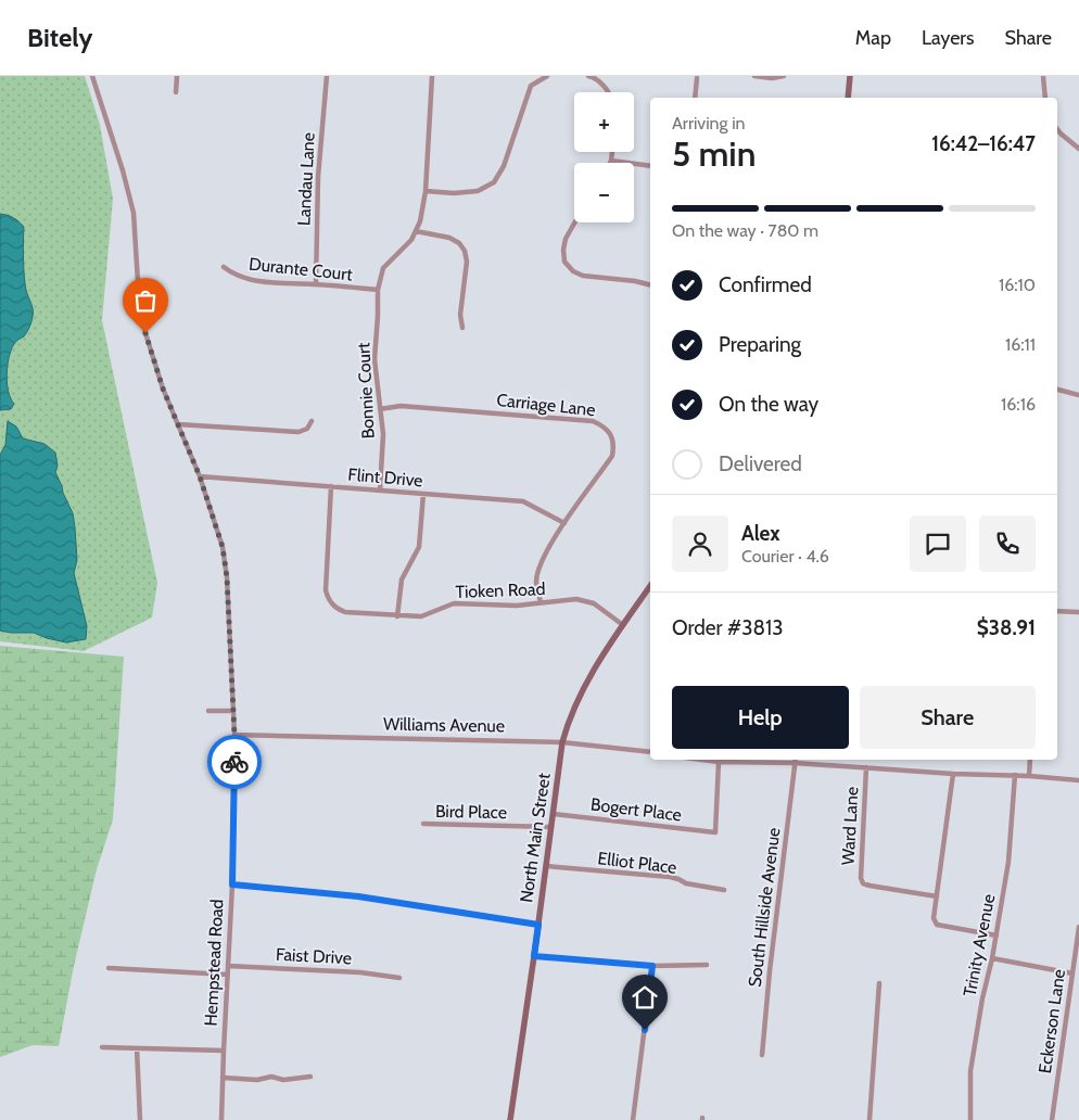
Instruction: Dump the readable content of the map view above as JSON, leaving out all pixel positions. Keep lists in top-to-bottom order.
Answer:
{
  "streets": {
    "main road": ["North Main Street"],
    "street": [
      "Landau Lane",
      "Durante Court",
      "Bonnie Court",
      "Carriage Lane",
      "Flint Drive",
      "Tioken Road",
      "Williams Avenue",
      "Bogert Place",
      "Bird Place",
      "Ward Lane",
      "Elliot Place",
      "South Hillside Avenue",
      "Trinity Avenue",
      "Faist Drive",
      "Hempstead Road",
      "Eckerson Lane"
    ]
  },
  "crossings": [
    ["Landau Lane", "Durante Court"],
    ["Durante Court", "Bonnie Court"],
    ["Bonnie Court", "Carriage Lane"],
    ["Bonnie Court", "Flint Drive"],
    ["Carriage Lane", "Flint Drive"],
    ["Carriage Lane", "Tioken Road"],
    ["Flint Drive", "Tioken Road"],
    ["Flint Drive", "Hempstead Road"],
    ["Tioken Road", "North Main Street"],
    ["Williams Avenue", "North Main Street"],
    ["Williams Avenue", "Hempstead Road"],
    ["Bogert Place", "North Main Street"],
    ["Bird Place", "North Main Street"],
    ["North Main Street", "Elliot Place"],
    ["Faist Drive", "Hempstead Road"]
  ],
  "page": {
    "header": "Bitely",
    "nav": ["Map", "Layers", "Share"],
    "map_buttons": ["+", "−"],
    "heading": ["5 min", "Arriving in", "16:42–16:47"],
    "panel": [
      "Alex",
      "Courier · 4.6",
      "Order #3813",
      "$38.91"
    ],
    "bar": "On the way · 780 m",
    "list": [
      ["Confirmed", "16:10"],
      ["Preparing", "16:11"],
      ["On the way", "16:16"],
      "Delivered"
    ],
    "buttons": ["Help", "Share"]
  }
}
